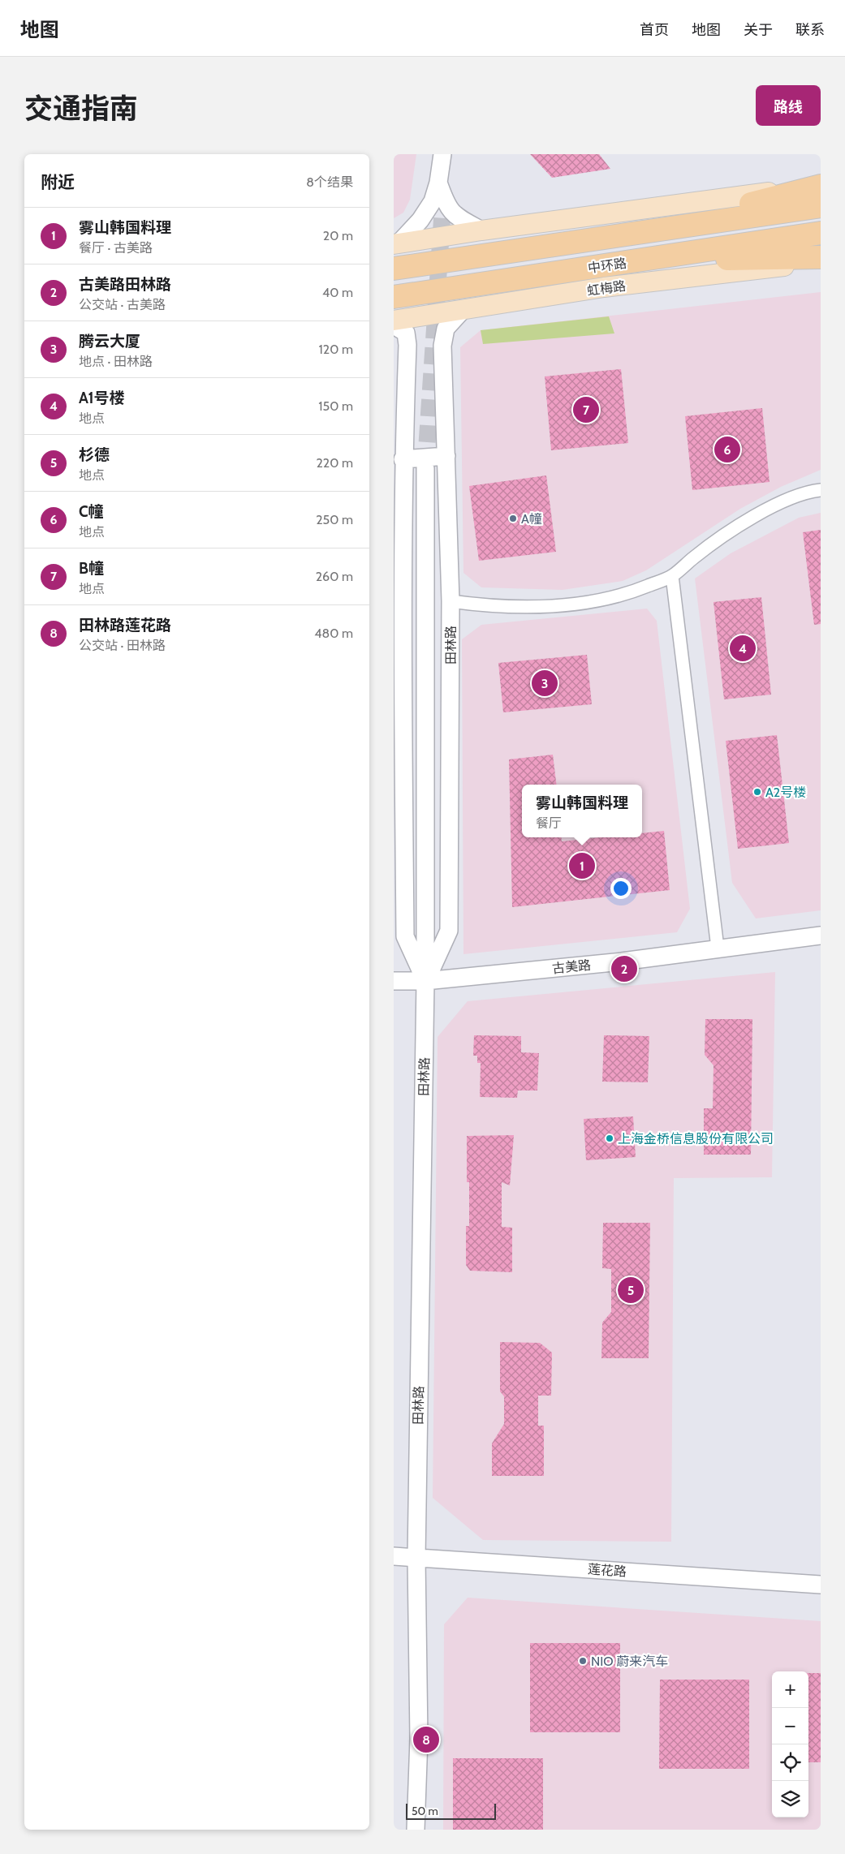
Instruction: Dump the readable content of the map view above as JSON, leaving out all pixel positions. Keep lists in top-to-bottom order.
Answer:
{
  "streets": {
    "highway": ["中环路"],
    "main road": ["虹梅路"],
    "street": ["田林路", "古美路", "莲花路"]
  },
  "crossings": [
    ["虹梅路", "田林路"],
    ["田林路", "古美路"],
    ["田林路", "莲花路"]
  ],
  "places": [
    "A幢",
    "A2号楼",
    "上海金桥信息股份有限公司",
    "NIO 蔚来汽车"
  ],
  "scale_bar": "50 m",
  "page": {
    "header": "地图",
    "nav": [
      "首页",
      "地图",
      "关于",
      "联系"
    ],
    "title": "交通指南",
    "buttons": "路线",
    "heading": ["附近", "8个结果"],
    "list": [
      {
        "mark": "1",
        "name": "雾山韩国料理",
        "note": "餐厅 · 古美路",
        "value": "20 m"
      },
      {
        "mark": "2",
        "name": "古美路田林路",
        "note": "公交站 · 古美路",
        "value": "40 m"
      },
      {
        "mark": "3",
        "name": "腾云大厦",
        "note": "地点 · 田林路",
        "value": "120 m"
      },
      {
        "mark": "4",
        "name": "A1号楼",
        "note": "地点",
        "value": "150 m"
      },
      {
        "mark": "5",
        "name": "杉德",
        "note": "地点",
        "value": "220 m"
      },
      {
        "mark": "6",
        "name": "C幢",
        "note": "地点",
        "value": "250 m"
      },
      {
        "mark": "7",
        "name": "B幢",
        "note": "地点",
        "value": "260 m"
      },
      {
        "mark": "8",
        "name": "田林路莲花路",
        "note": "公交站 · 田林路",
        "value": "480 m"
      }
    ],
    "pins": [
      "7",
      "6",
      "4",
      "3",
      "1",
      "2",
      "5",
      "8"
    ],
    "popup": ["雾山韩国料理", "餐厅"],
    "map_buttons": ["+", "−"],
    "scale": "50 m"
  }
}
